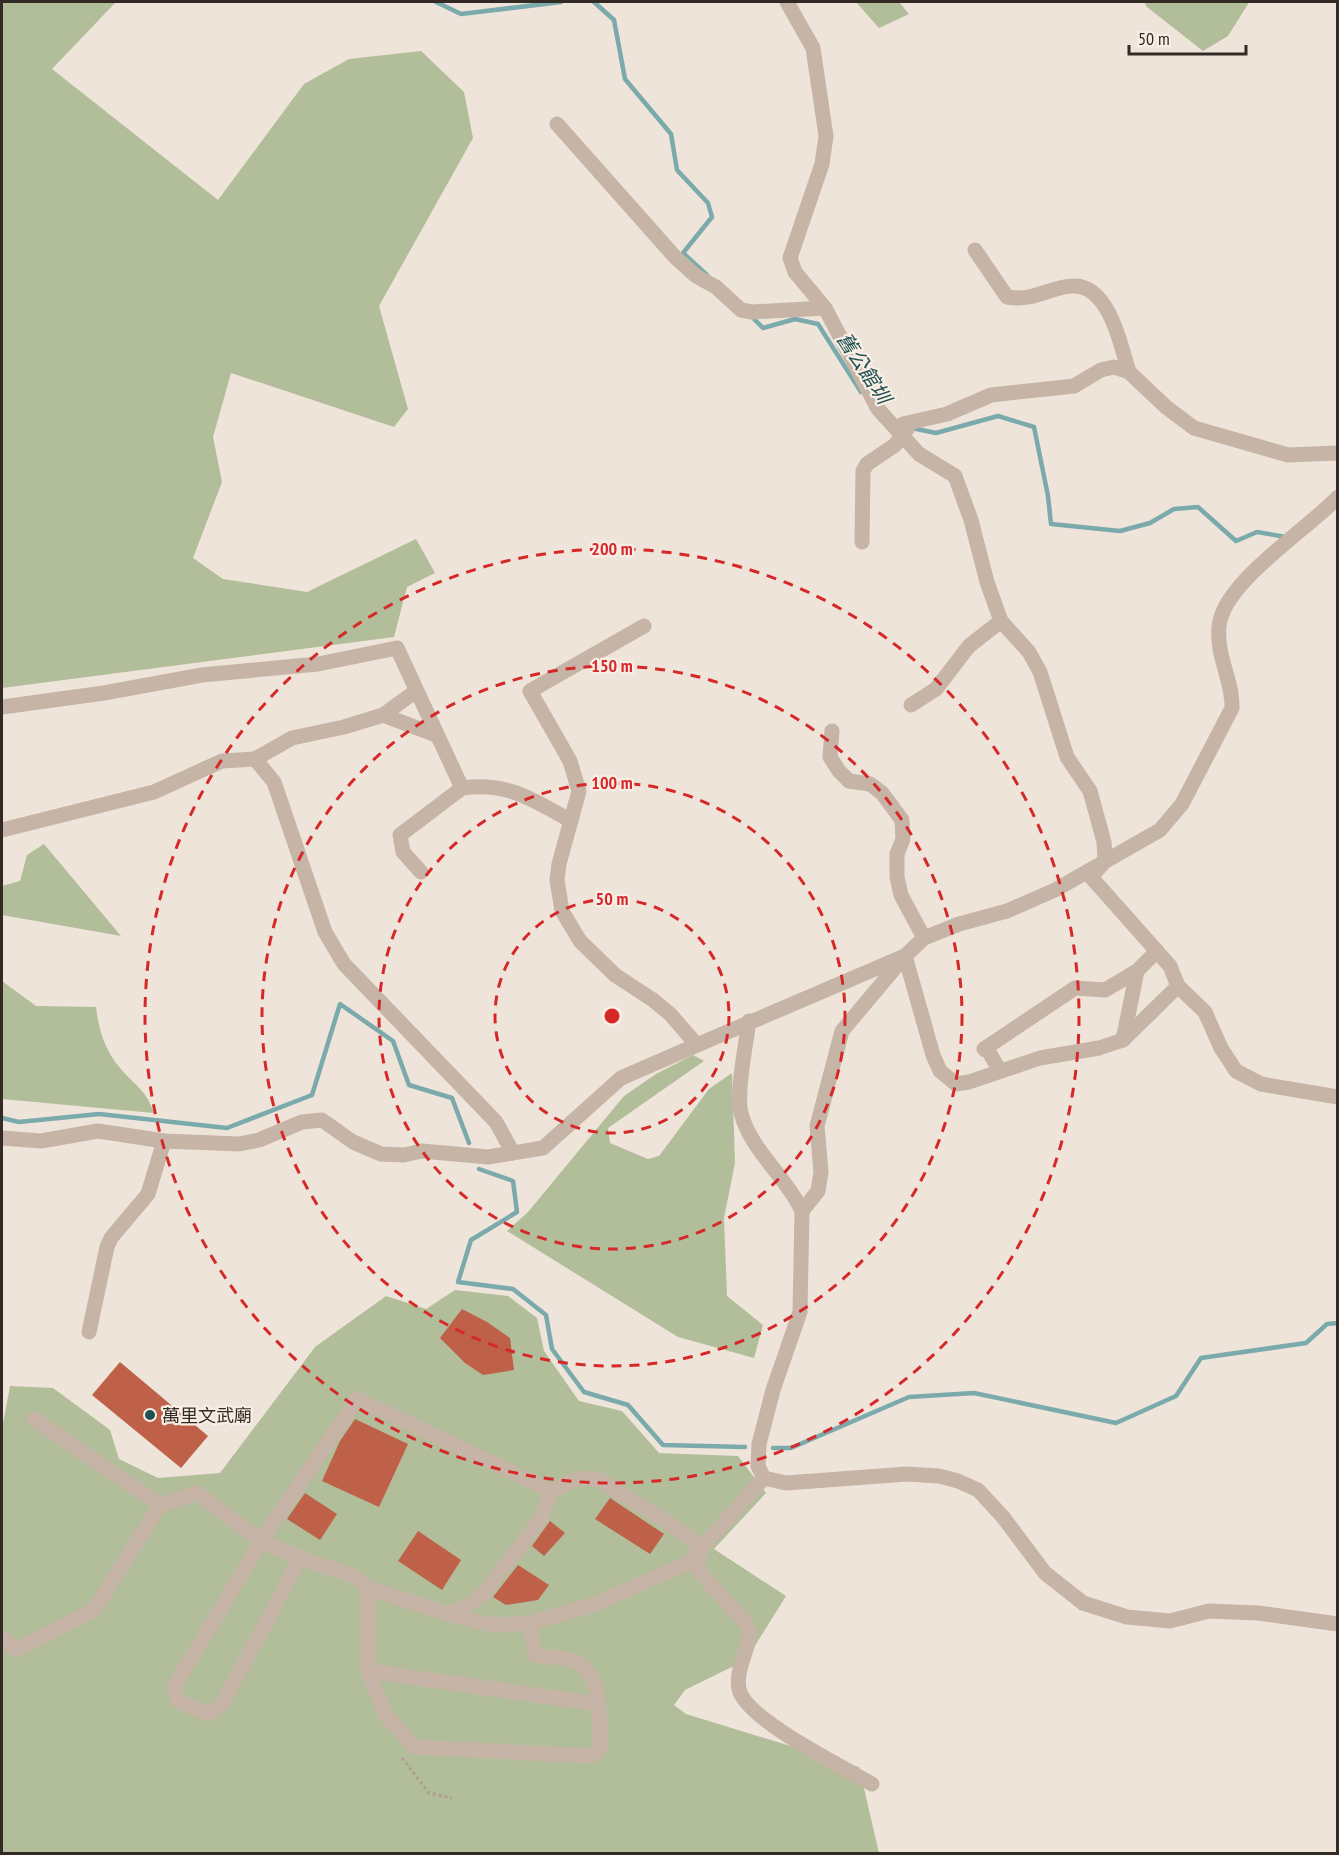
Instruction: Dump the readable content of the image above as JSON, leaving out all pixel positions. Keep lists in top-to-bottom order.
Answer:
{
  "water": ["舊公館圳"],
  "places": ["萬里文武廟"],
  "scale_bar": "50 m",
  "rings": [
    "200 m",
    "150 m",
    "100 m",
    "50 m"
  ]
}
